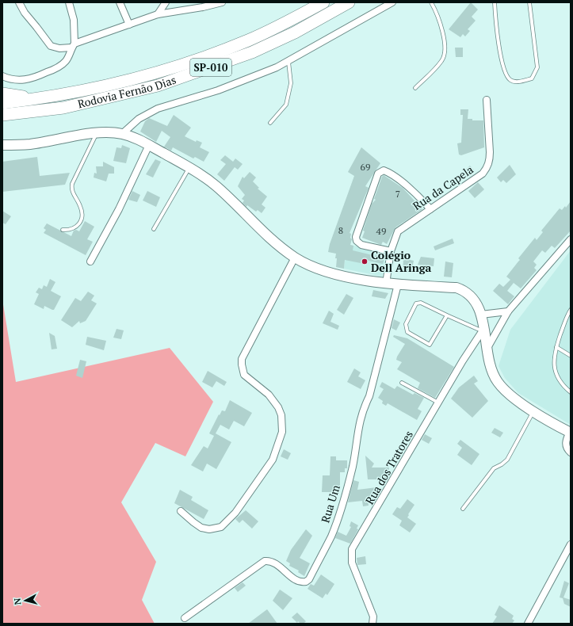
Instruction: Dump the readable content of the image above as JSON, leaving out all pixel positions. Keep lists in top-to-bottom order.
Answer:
{
  "streets": {
    "highway": ["SP-010", "Rodovia Fernão Dias"],
    "street": ["Rua da Capela", "Rua dos Tratores", "Rua Um"]
  },
  "places": ["Colégio Dell Aringa"],
  "house_numbers": [
    "69",
    "7",
    "8",
    "49"
  ],
  "north": "left"
}
